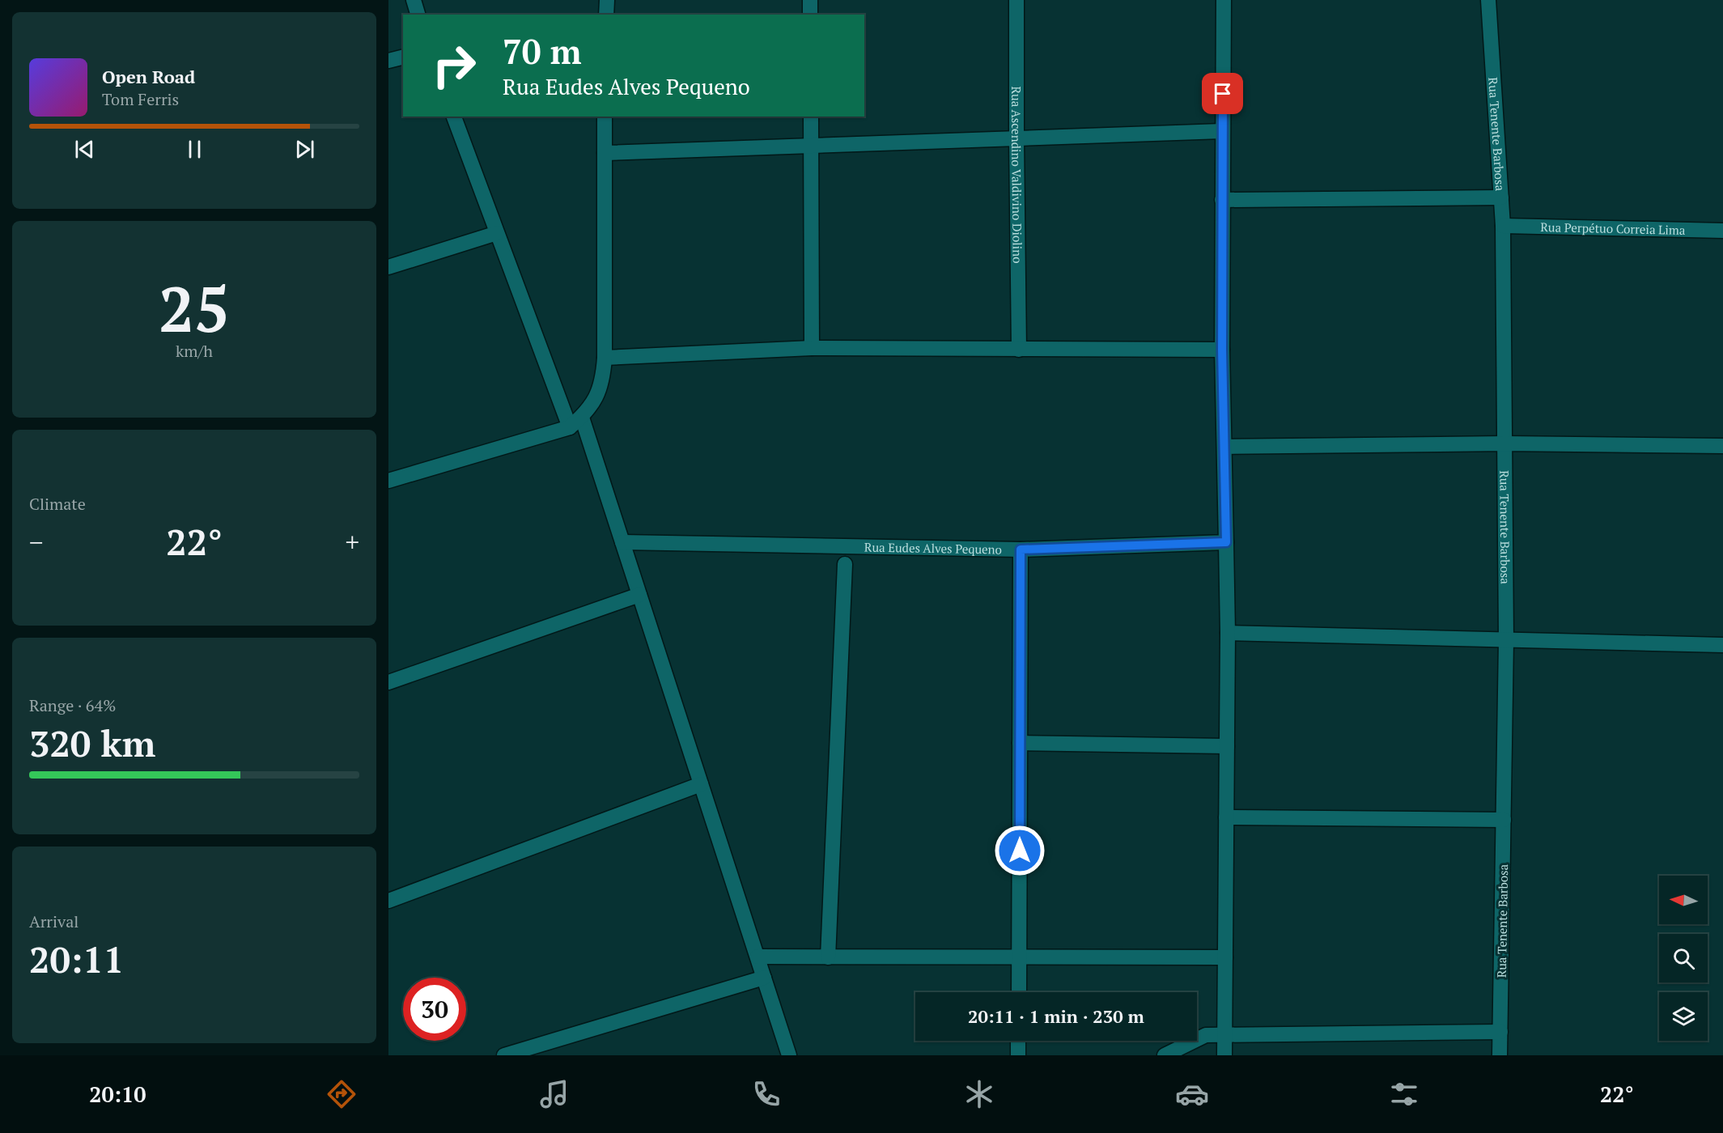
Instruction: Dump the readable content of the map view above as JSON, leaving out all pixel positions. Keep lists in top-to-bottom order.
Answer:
{
  "streets": {
    "street": [
      "Rua Tenente Barbosa",
      "Rua Ascendino Valdivino Diolino",
      "Rua Perpétuo Correia Lima",
      "Rua Eudes Alves Pequeno"
    ]
  },
  "crossings": [
    ["Rua Tenente Barbosa", "Rua Perpétuo Correia Lima"]
  ],
  "north": "left",
  "page": {
    "turn": ["70 m", "Rua Eudes Alves Pequeno"],
    "song": ["Open Road", "Tom Ferris"],
    "tile": [
      ["25", "km/h"],
      "Climate",
      ["Range · 64%", "320 km"],
      ["Arrival", "20:11"]
    ],
    "heat": ["−", "22°", "+"],
    "limit": "30",
    "trip": "20:11 · 1 min · 230 m",
    "tabs": ["20:10", "22°"]
  }
}
